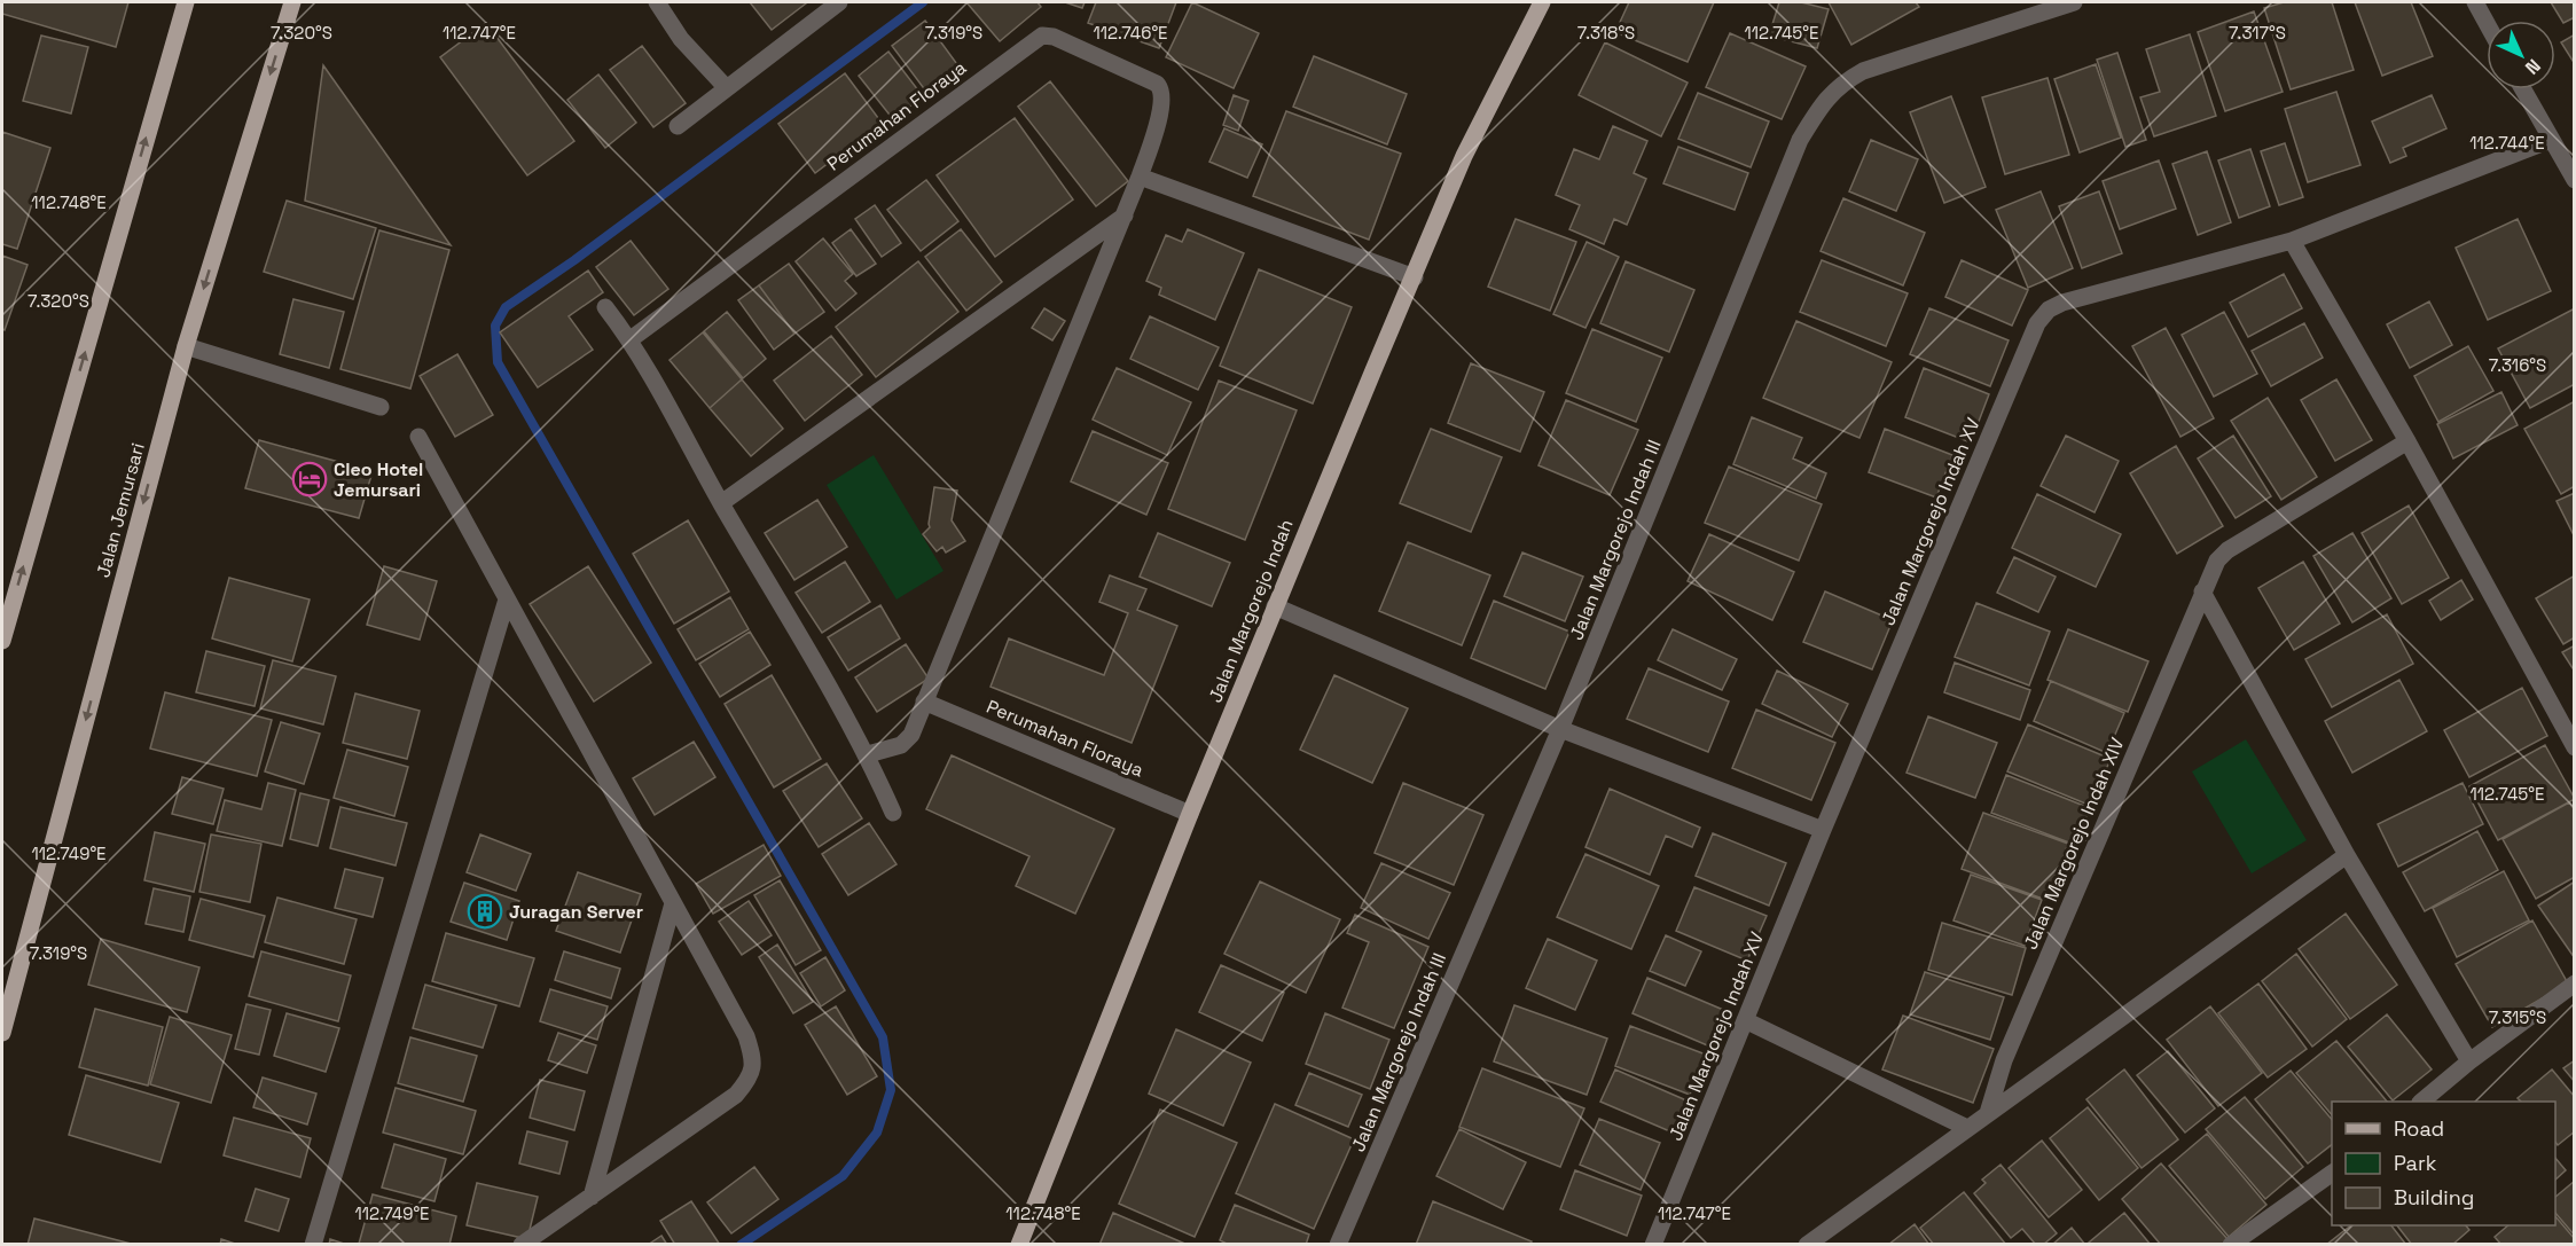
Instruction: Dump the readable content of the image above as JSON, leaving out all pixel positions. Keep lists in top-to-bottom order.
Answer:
{
  "streets": {
    "main road": ["Jalan Jemursari", "Jalan Margorejo Indah"],
    "street": [
      "Perumahan Floraya",
      "Jalan Margorejo Indah XV",
      "Jalan Margorejo Indah III",
      "Jalan Margorejo Indah XIV"
    ]
  },
  "crossings": [
    ["Perumahan Floraya", "Jalan Margorejo Indah"]
  ],
  "places": {
    "hotel": ["Cleo Hotel Jemursari"],
    "building": ["Juragan Server"]
  },
  "legend": ["Road", "Park", "Building"],
  "north": "bottom right",
  "coordinates": [
    "7.320°S",
    "112.747°E",
    "7.319°S",
    "112.746°E",
    "7.318°S",
    "112.745°E",
    "7.317°S",
    "112.744°E",
    "112.748°E",
    "7.316°S",
    "112.749°E",
    "7.315°S"
  ]
}
